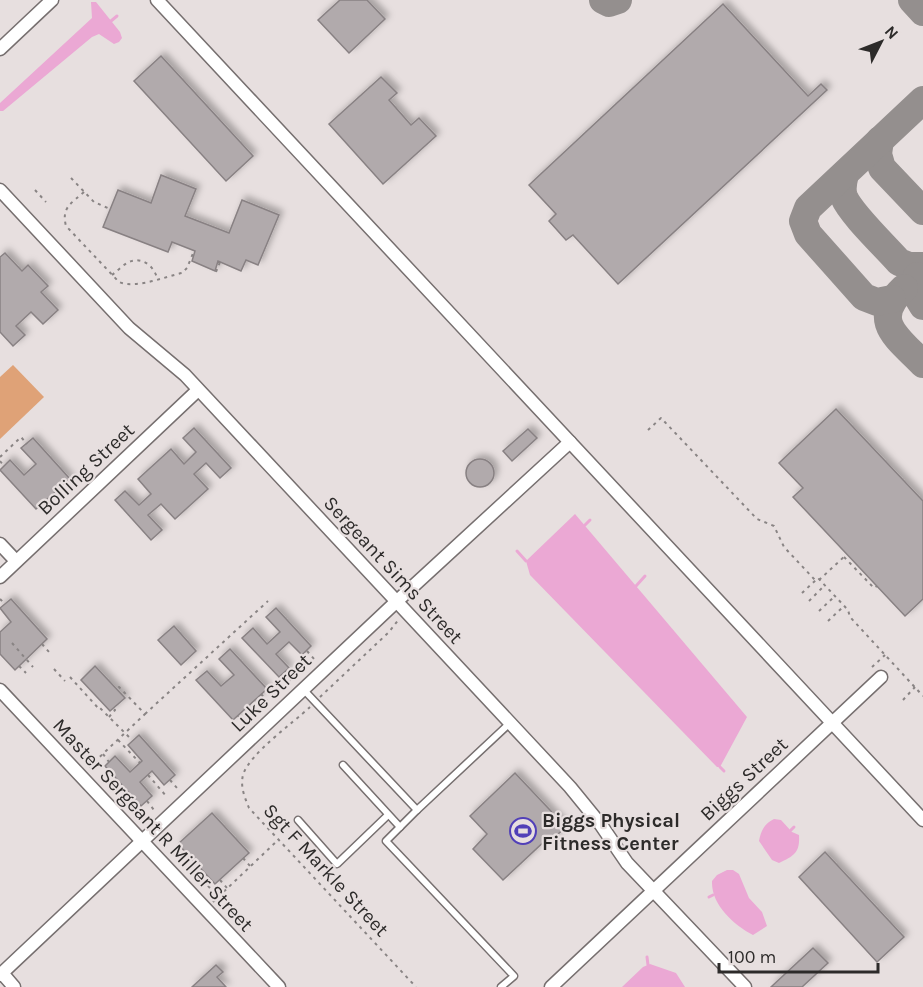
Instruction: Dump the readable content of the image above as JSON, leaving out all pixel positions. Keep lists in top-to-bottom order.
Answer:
{
  "streets": {
    "street": [
      "Bolling Street",
      "Sergeant Sims Street",
      "Luke Street",
      "Biggs Street",
      "Master Sergeant R Miller Street"
    ],
    "path": ["Sgt F Markle Street"]
  },
  "crossings": [
    ["Bolling Street", "Sergeant Sims Street"],
    ["Sergeant Sims Street", "Luke Street"],
    ["Sergeant Sims Street", "Biggs Street"],
    ["Sergeant Sims Street", "Sgt F Markle Street"],
    ["Luke Street", "Master Sergeant R Miller Street"]
  ],
  "places": {
    "sports": ["Biggs Physical Fitness Center"]
  },
  "scale_bar": "100 m",
  "north": "top right"
}
